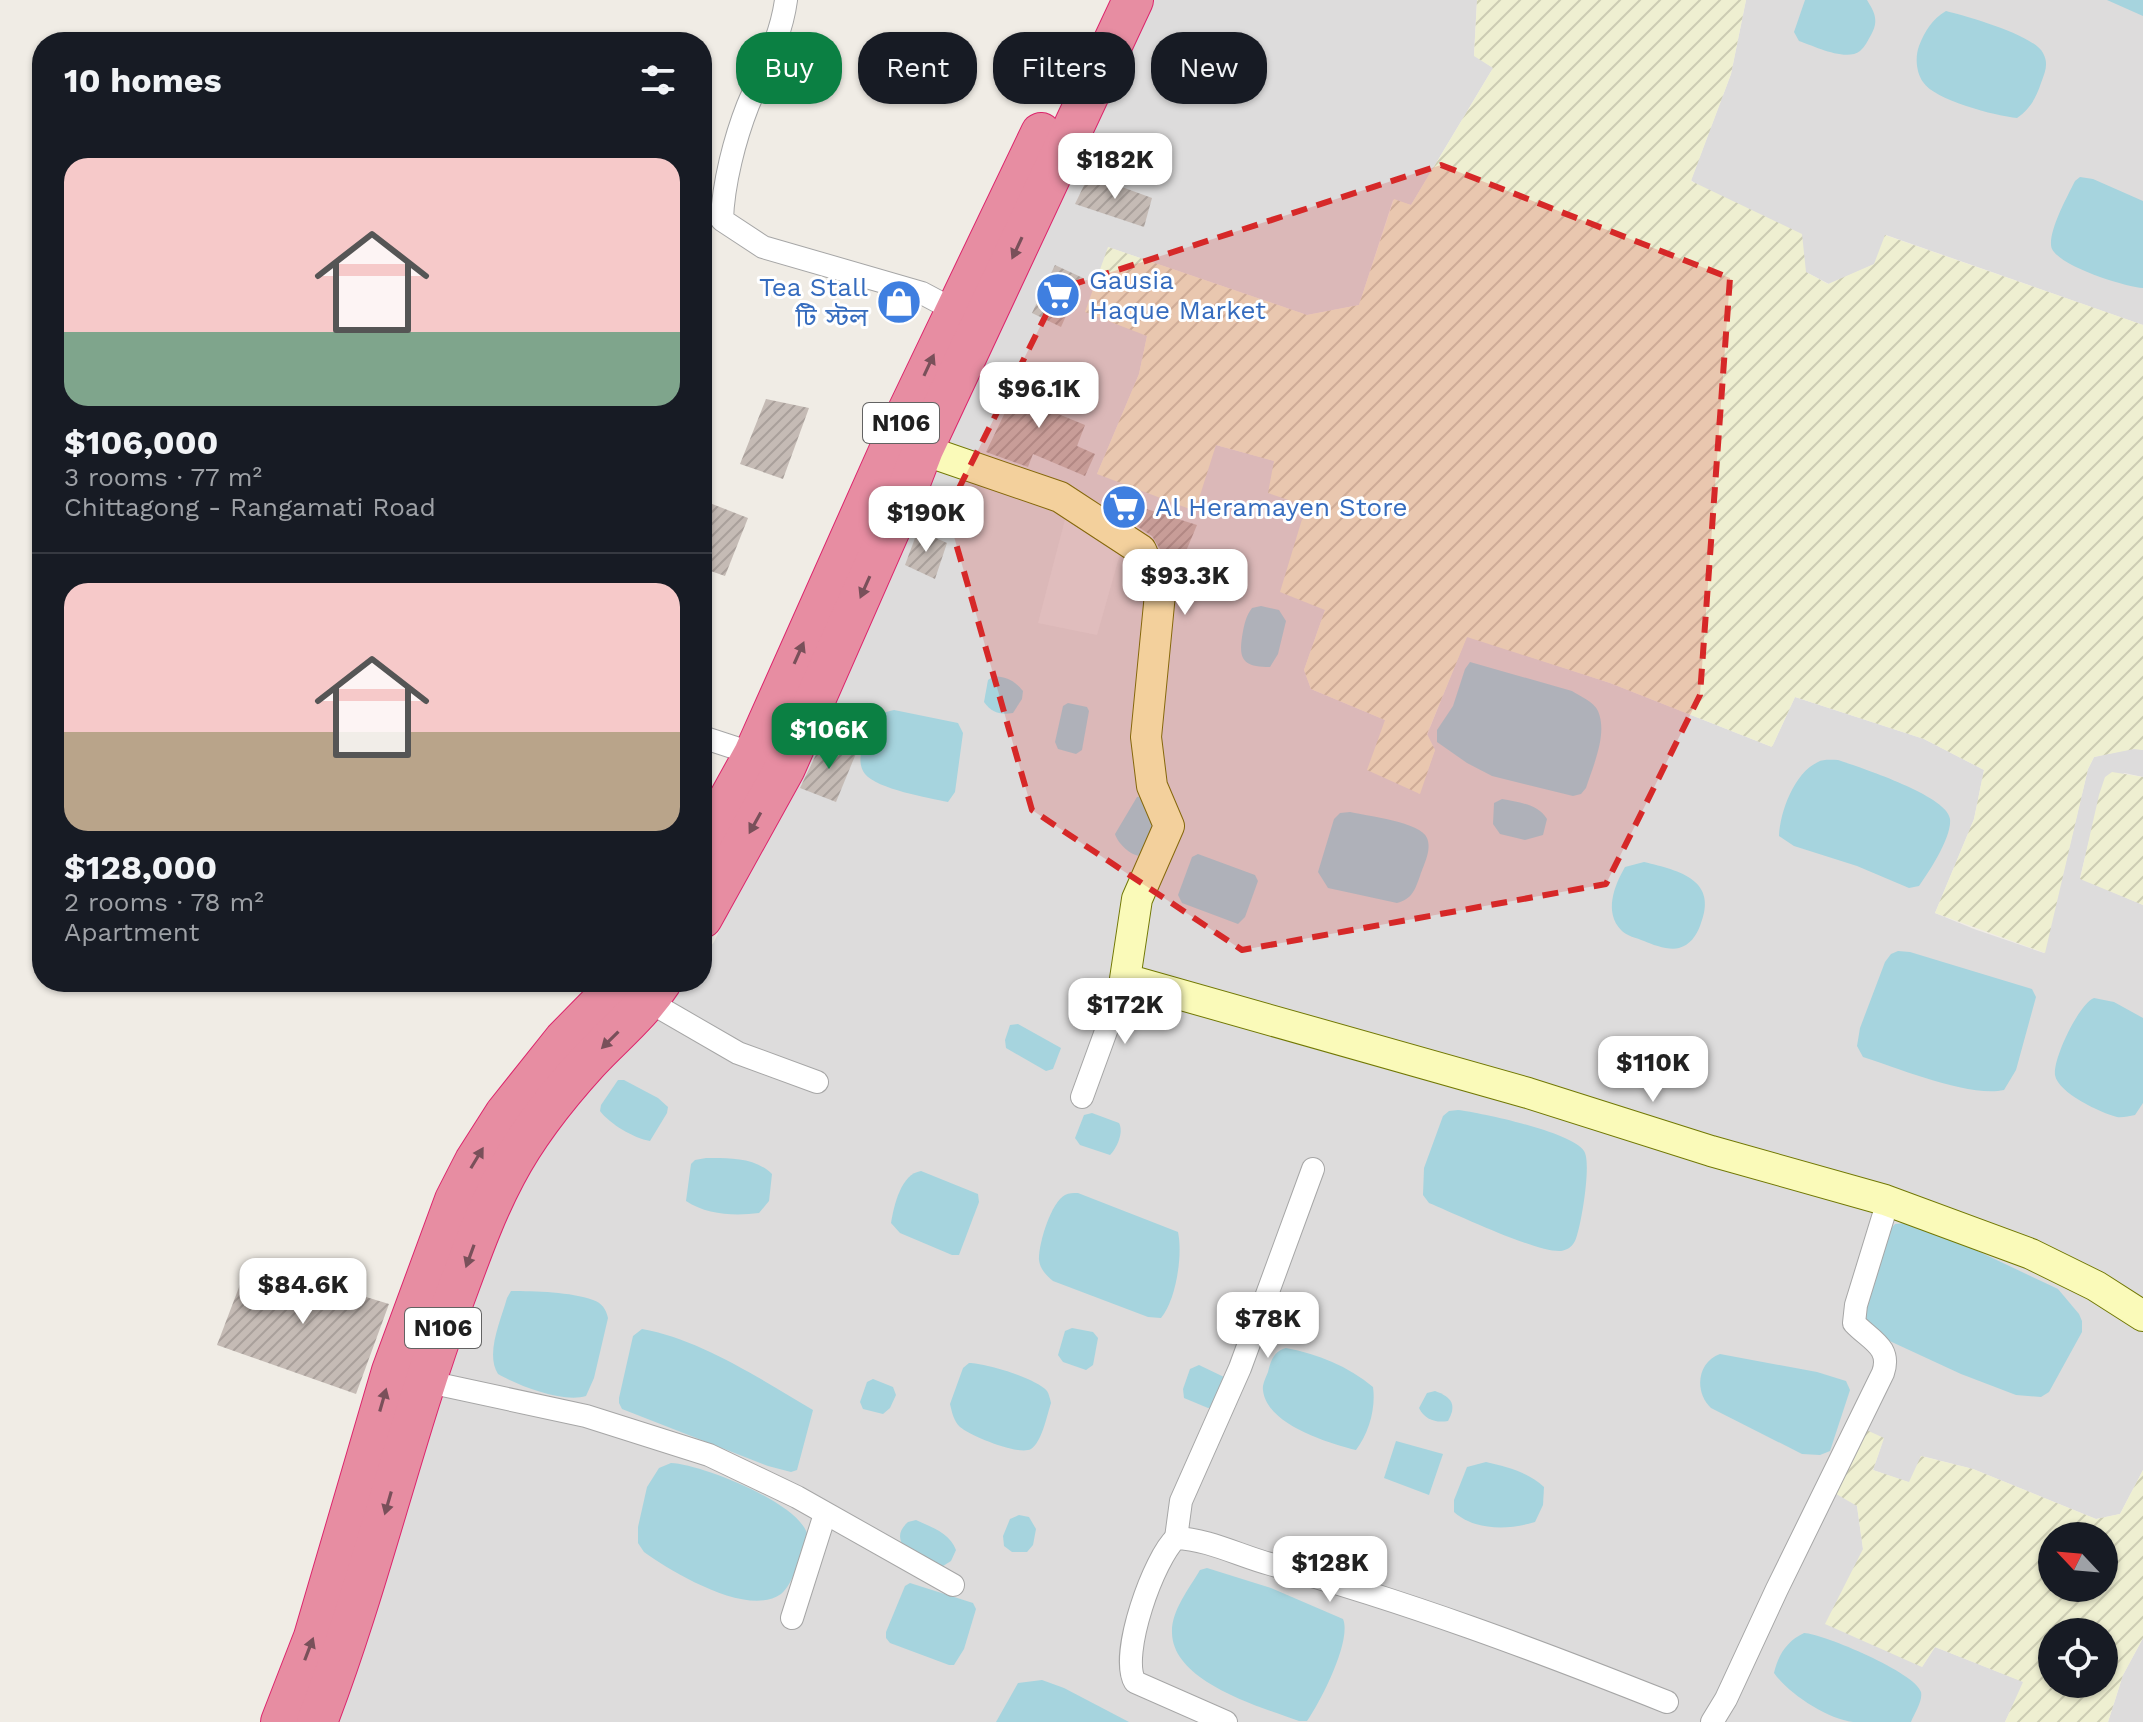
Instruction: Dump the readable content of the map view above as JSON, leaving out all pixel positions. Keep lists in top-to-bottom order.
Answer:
{
  "streets": {
    "highway": ["N106"]
  },
  "places": {
    "supermarket": ["Gausia Haque Market", "Al Heramayen Store"],
    "shop": ["Tea Stall টি স্টল"]
  },
  "north": "top left",
  "page": {
    "chip": [
      "Buy",
      "Rent",
      "Filters",
      "New"
    ],
    "heading": "10 homes",
    "list": [
      {
        "name": "$106,000",
        "note": "3 rooms · 77 m² · Chittagong - Rangamati Road"
      },
      {
        "name": "$128,000",
        "note": "2 rooms · 78 m² · Apartment"
      }
    ],
    "price": [
      "$182K",
      "$96.1K",
      "$190K",
      "$93.3K",
      "$106K",
      "$172K",
      "$110K",
      "$84.6K",
      "$78K",
      "$128K"
    ]
  }
}
